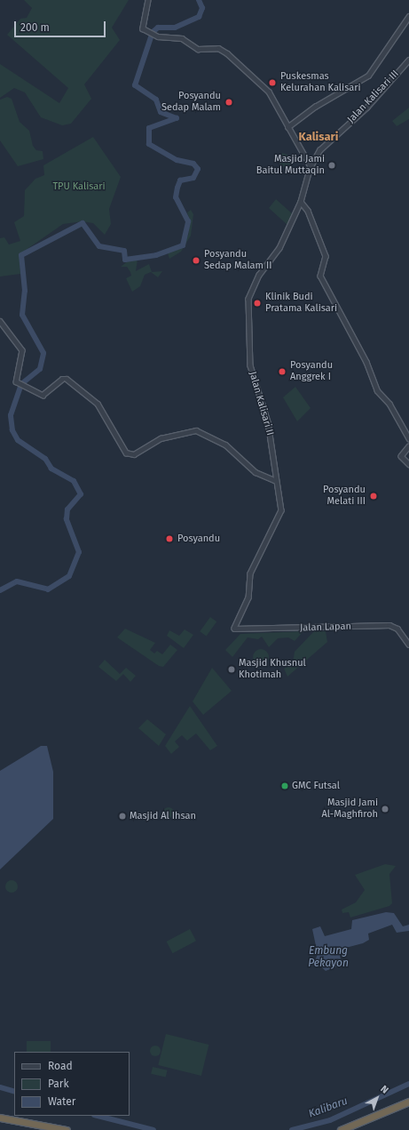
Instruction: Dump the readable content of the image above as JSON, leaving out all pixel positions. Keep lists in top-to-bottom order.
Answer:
{
  "streets": {
    "street": ["Jalan Kalisari III", "Jalan Kalisari II", "Jalan Lapan"]
  },
  "crossings": [
    ["Jalan Kalisari III", "Jalan Kalisari II"],
    ["Jalan Kalisari II", "Jalan Lapan"]
  ],
  "districts": ["Kalisari"],
  "water": ["Embung Pekayon", "Kalibaru"],
  "parks": ["TPU Kalisari"],
  "places": [
    "Puskesmas Kelurahan Kalisari",
    "Posyandu Sedap Malam",
    "Masjid Jami Baitul Muttaqin",
    "Posyandu Sedap Malam II",
    "Klinik Budi Pratama Kalisari",
    "Posyandu Anggrek I",
    "Posyandu Melati III",
    "Posyandu",
    "Masjid Khusnul Khotimah",
    "GMC Futsal",
    "Masjid Jami Al-Maghfiroh",
    "Masjid Al Ihsan"
  ],
  "legend": ["Road", "Park", "Water"],
  "scale_bar": "200 m",
  "north": "top right"
}
